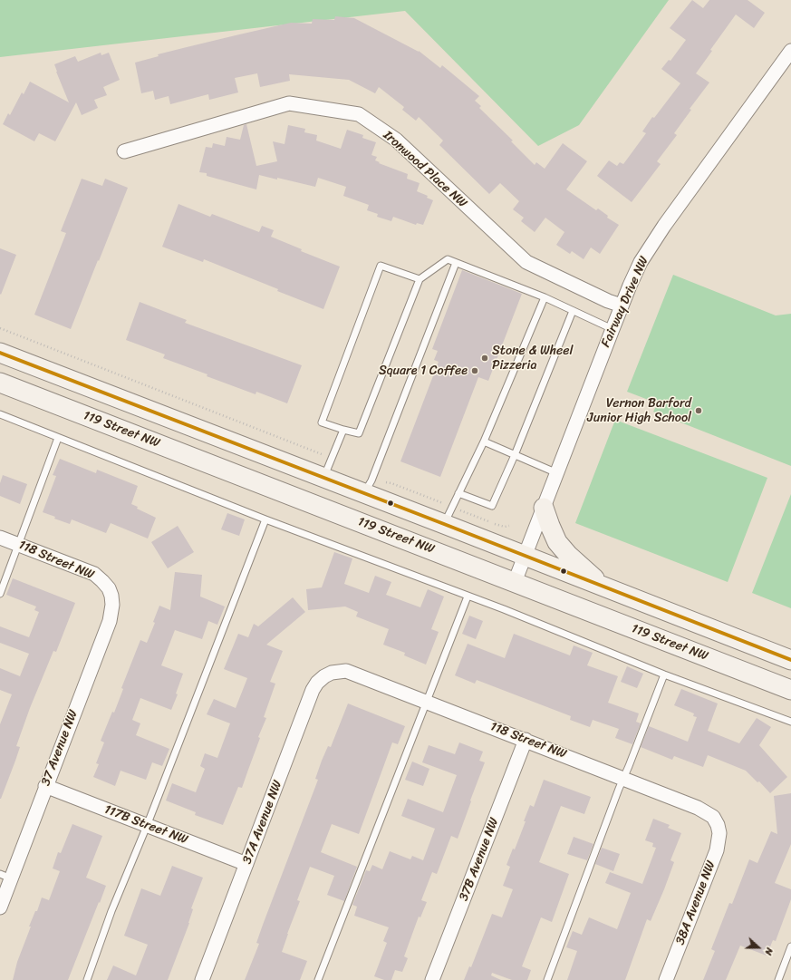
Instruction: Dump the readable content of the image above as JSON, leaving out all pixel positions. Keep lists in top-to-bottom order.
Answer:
{
  "streets": {
    "main road": ["119 Street NW"],
    "street": [
      "Ironwood Place NW",
      "Fairway Drive NW",
      "118 Street NW",
      "37 Avenue NW",
      "37A Avenue NW",
      "117B Street NW",
      "37B Avenue NW",
      "38A Avenue NW"
    ]
  },
  "crossings": [
    ["Ironwood Place NW", "Fairway Drive NW"],
    ["Fairway Drive NW", "119 Street NW"],
    ["118 Street NW", "37 Avenue NW"],
    ["118 Street NW", "37A Avenue NW"],
    ["118 Street NW", "37B Avenue NW"],
    ["118 Street NW", "38A Avenue NW"],
    ["37 Avenue NW", "117B Street NW"],
    ["37A Avenue NW", "117B Street NW"]
  ],
  "places": ["Stone & Wheel Pizzeria", "Square 1 Coffee", "Vernon Barford Junior High School"],
  "north": "right"
}
